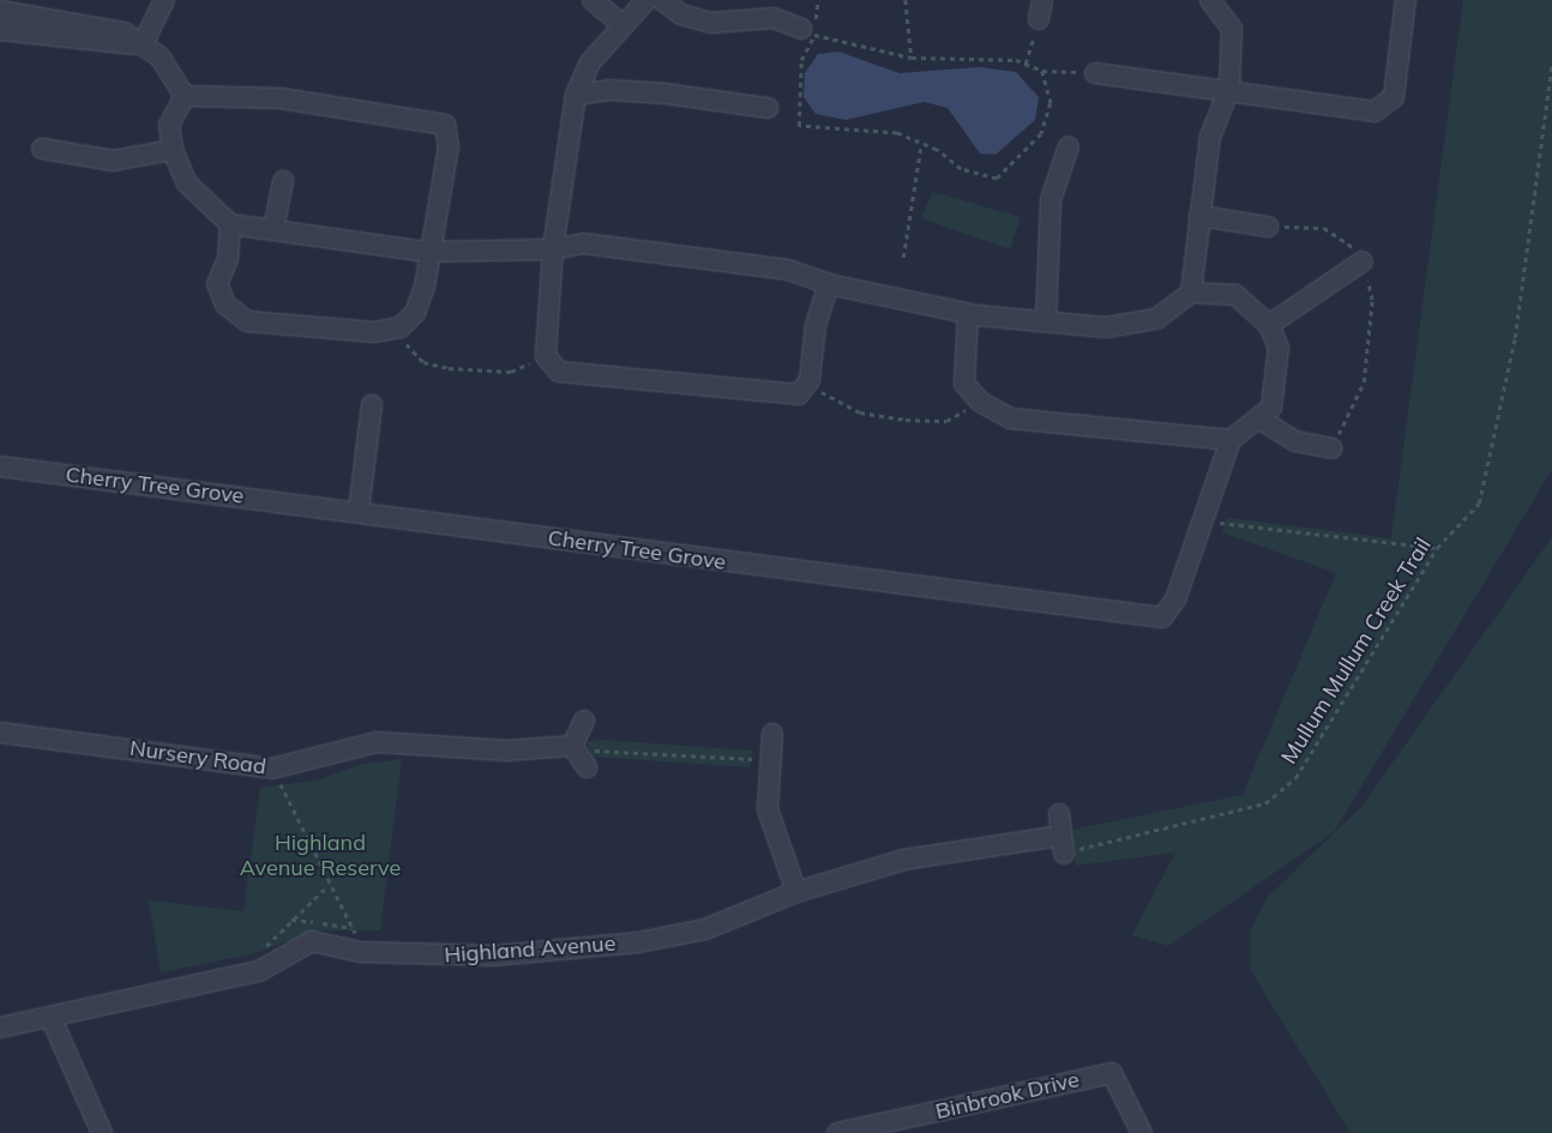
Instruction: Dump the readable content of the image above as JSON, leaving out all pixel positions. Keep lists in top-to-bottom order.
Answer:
{
  "streets": {
    "street": [
      "Cherry Tree Grove",
      "Nursery Road",
      "Highland Avenue",
      "Binbrook Drive"
    ],
    "path": ["Mullum Mullum Creek Trail"]
  },
  "crossings": [
    ["Mullum Mullum Creek Trail", "Highland Avenue"]
  ],
  "parks": ["Highland Avenue Reserve"]
}
